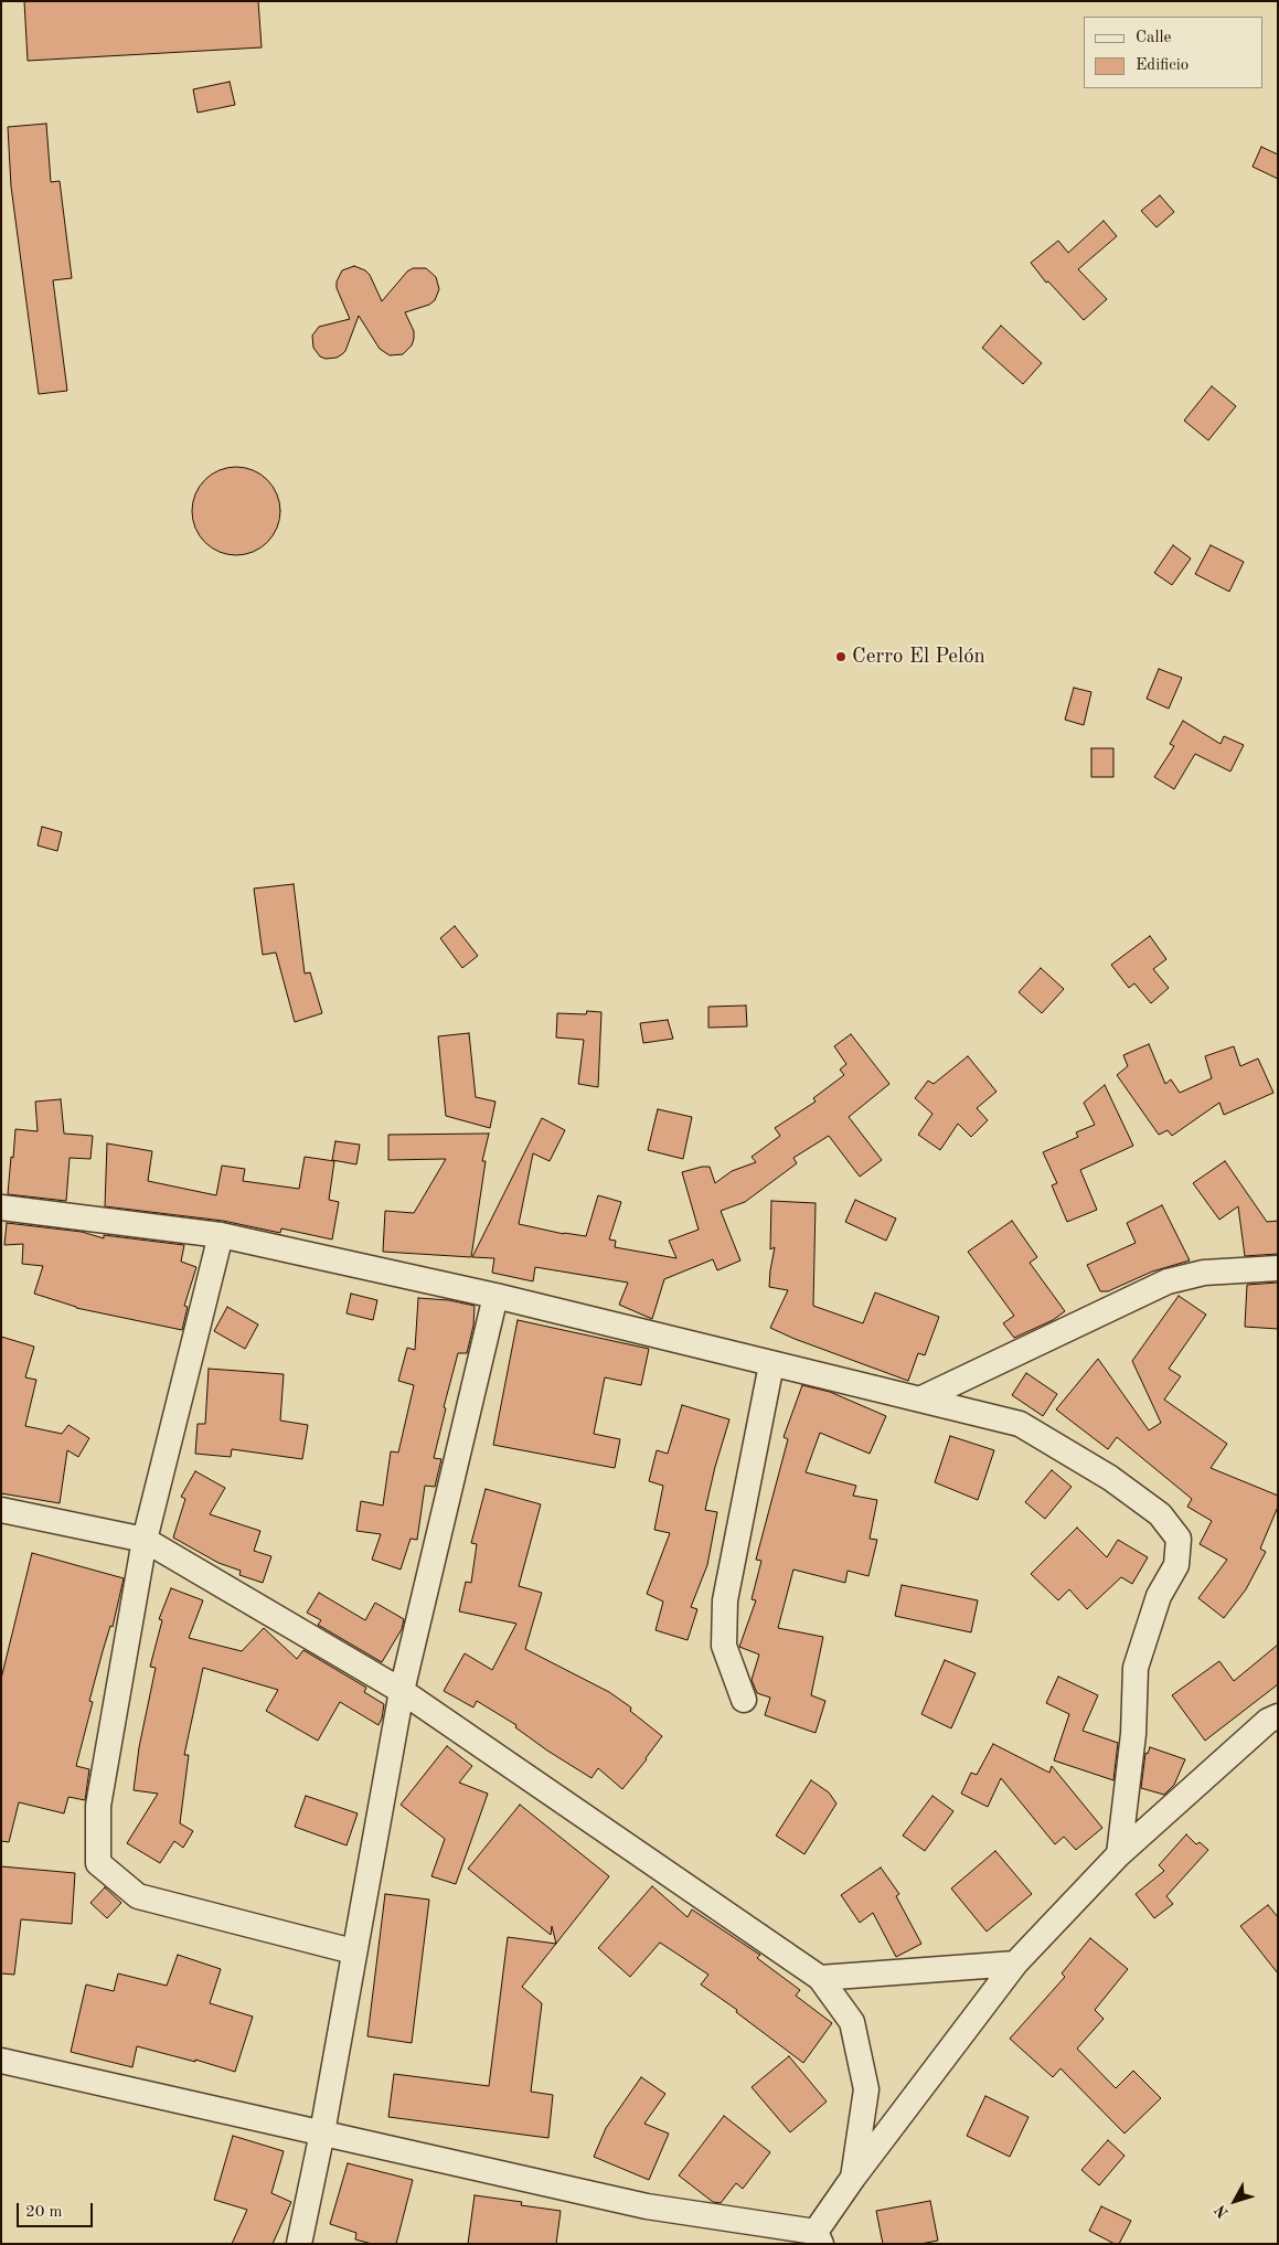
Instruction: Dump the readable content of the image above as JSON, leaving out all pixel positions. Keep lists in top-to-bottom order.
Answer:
{
  "places": ["Cerro El Pelón"],
  "legend": ["Calle", "Edificio"],
  "scale_bar": "20 m",
  "north": "bottom left"
}
